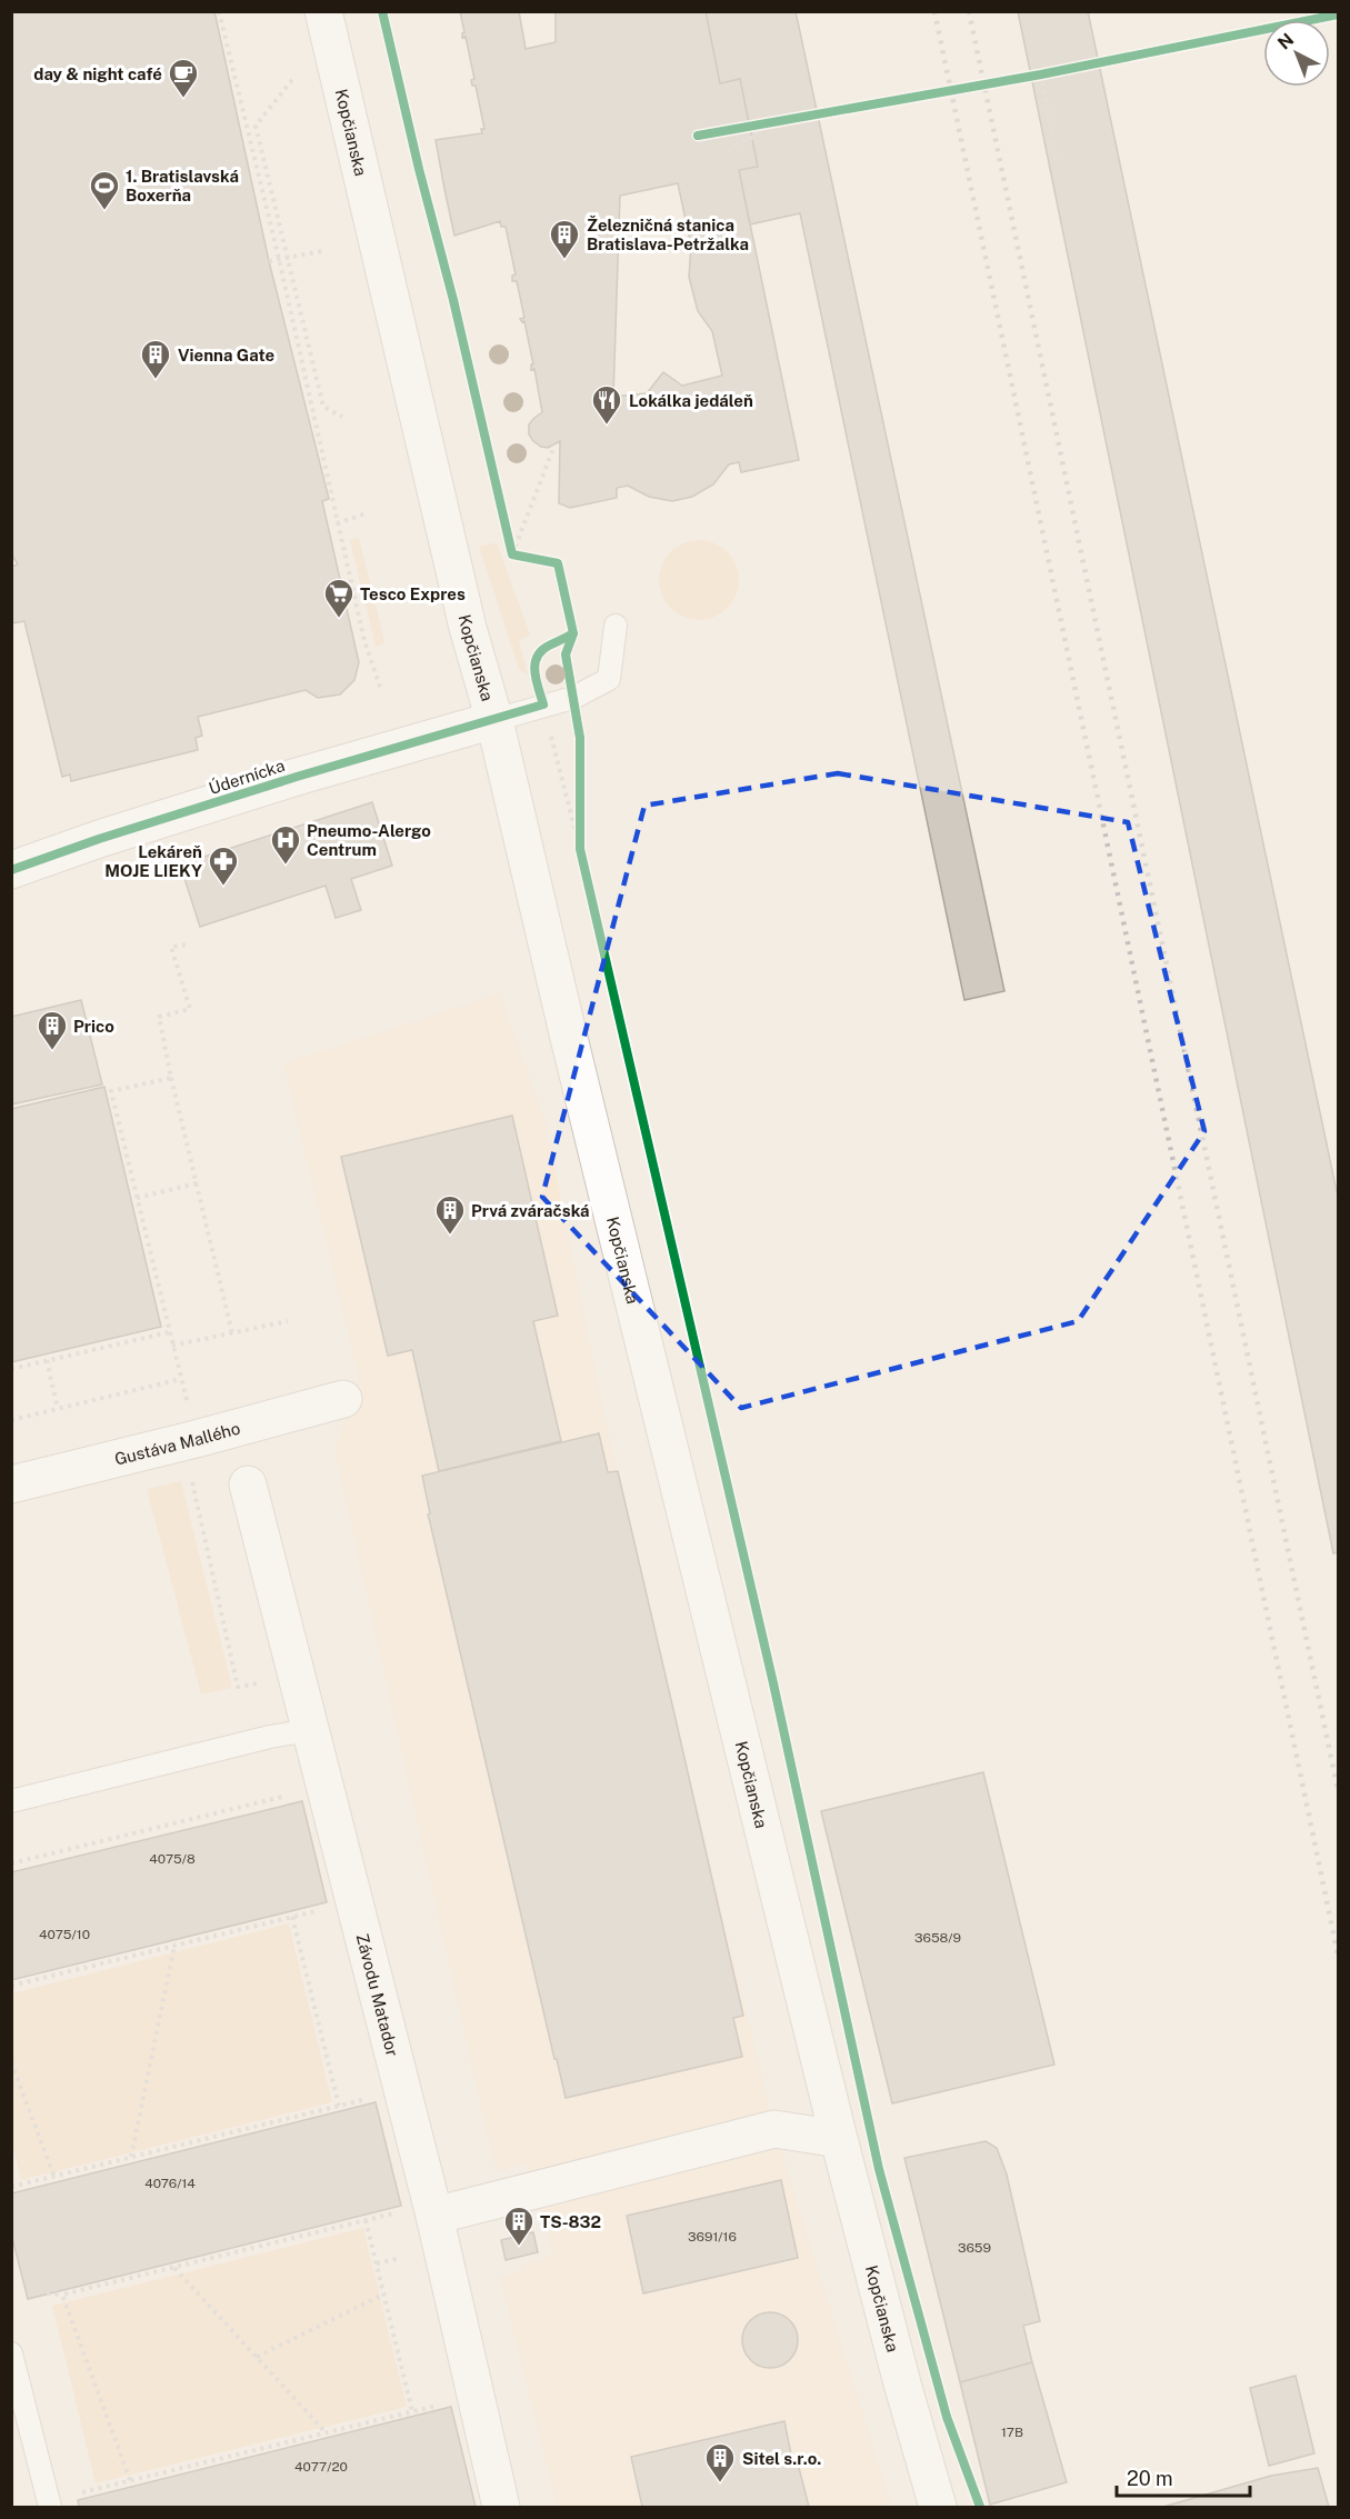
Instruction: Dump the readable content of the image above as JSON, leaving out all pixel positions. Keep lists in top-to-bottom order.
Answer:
{
  "streets": {
    "street": [
      "Kopčianska",
      "Údernícka",
      "Gustáva Mallého",
      "Závodu Matador"
    ]
  },
  "crossings": [
    ["Kopčianska", "Údernícka"]
  ],
  "places": {
    "cafe": ["day & night café"],
    "sports": ["1. Bratislavská Boxerňa"],
    "building": [
      "Železničná stanica Bratislava-Petržalka",
      "Vienna Gate",
      "Prico",
      "Prvá zváračská",
      "TS-832",
      "Sitel s.r.o."
    ],
    "restaurant": ["Lokálka jedáleň"],
    "supermarket": ["Tesco Expres"],
    "hospital": ["Pneumo-Alergo Centrum"],
    "pharmacy": ["Lekáreň MOJE LIEKY"]
  },
  "house_numbers": [
    "4075/8",
    "4075/10",
    "3658/9",
    "4076/14",
    "3691/16",
    "3659",
    "17B",
    "4077/20"
  ],
  "scale_bar": "20 m",
  "north": "top left"
}
